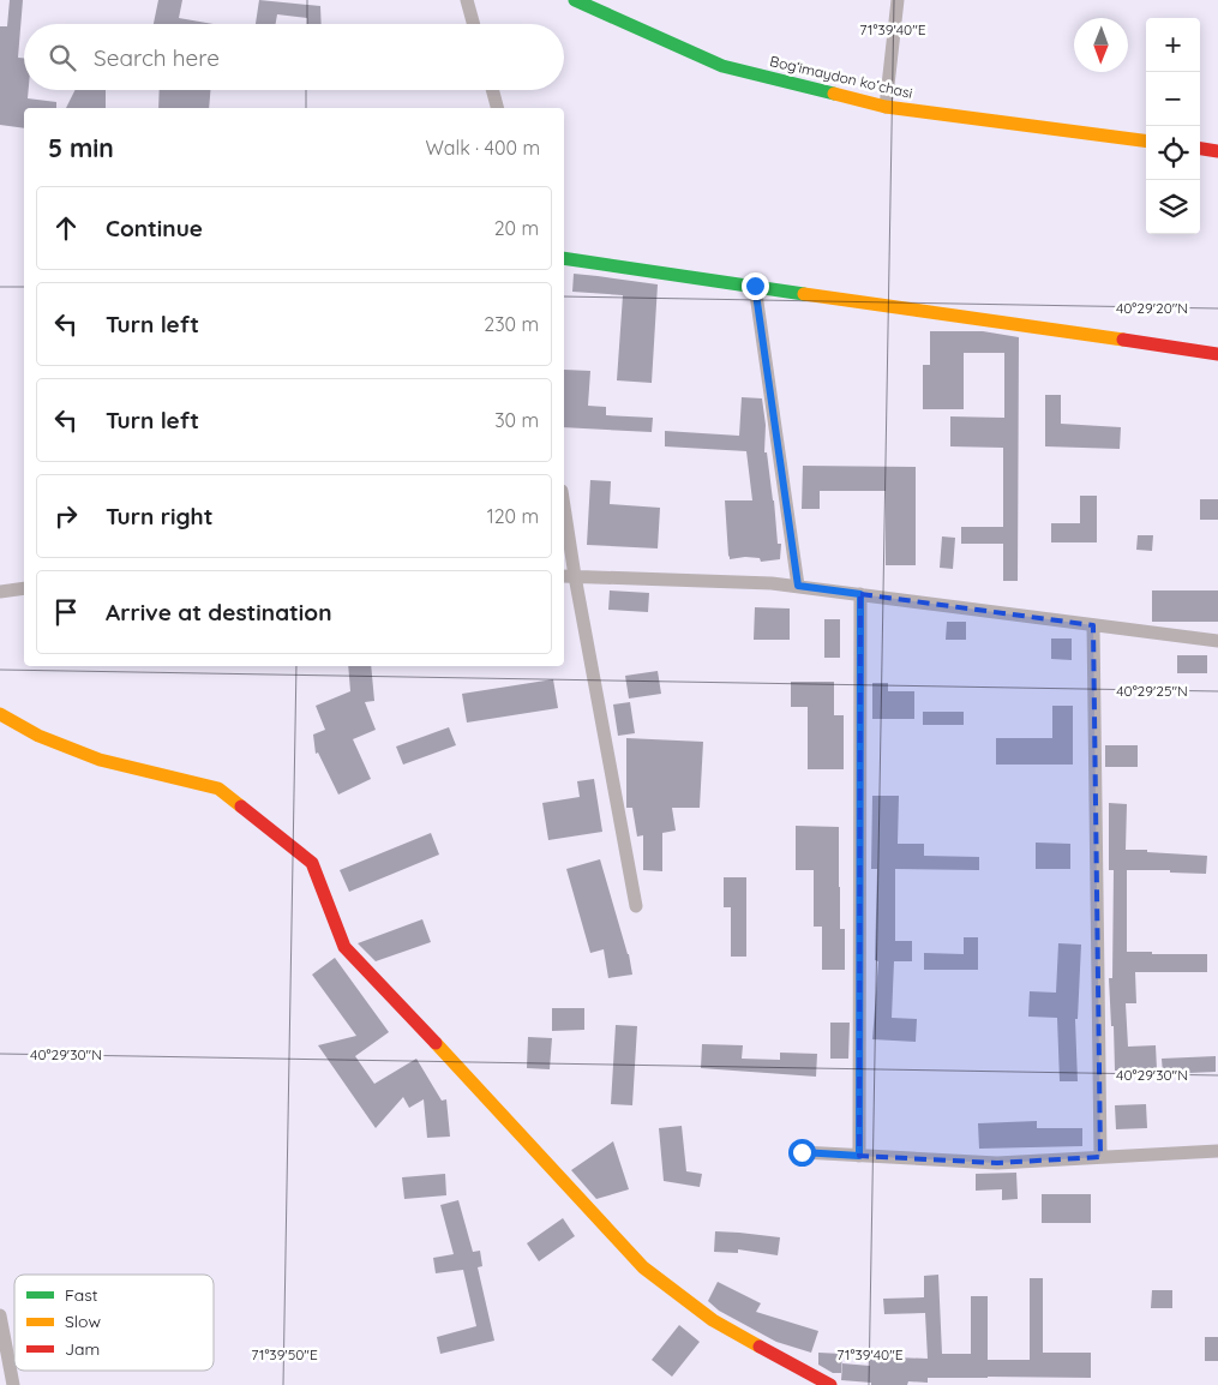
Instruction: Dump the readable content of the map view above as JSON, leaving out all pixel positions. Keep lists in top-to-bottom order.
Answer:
{
  "streets": {
    "street": ["Bogʻimaydon koʻchasi"]
  },
  "legend": ["Fast", "Slow", "Jam"],
  "north": "bottom",
  "page": {
    "map_buttons": ["+", "−"],
    "search": "Search here",
    "heading": ["5 min", "Walk · 400 m"],
    "list": [
      ["Continue", "20 m"],
      ["Turn left", "230 m"],
      ["Turn left", "30 m"],
      ["Turn right", "120 m"],
      "Arrive at destination"
    ]
  },
  "coordinates": [
    "71°39'40\"E",
    "40°29'20\"N",
    "40°29'25\"N",
    "40°29'30\"N",
    "71°39'50\"E"
  ]
}
